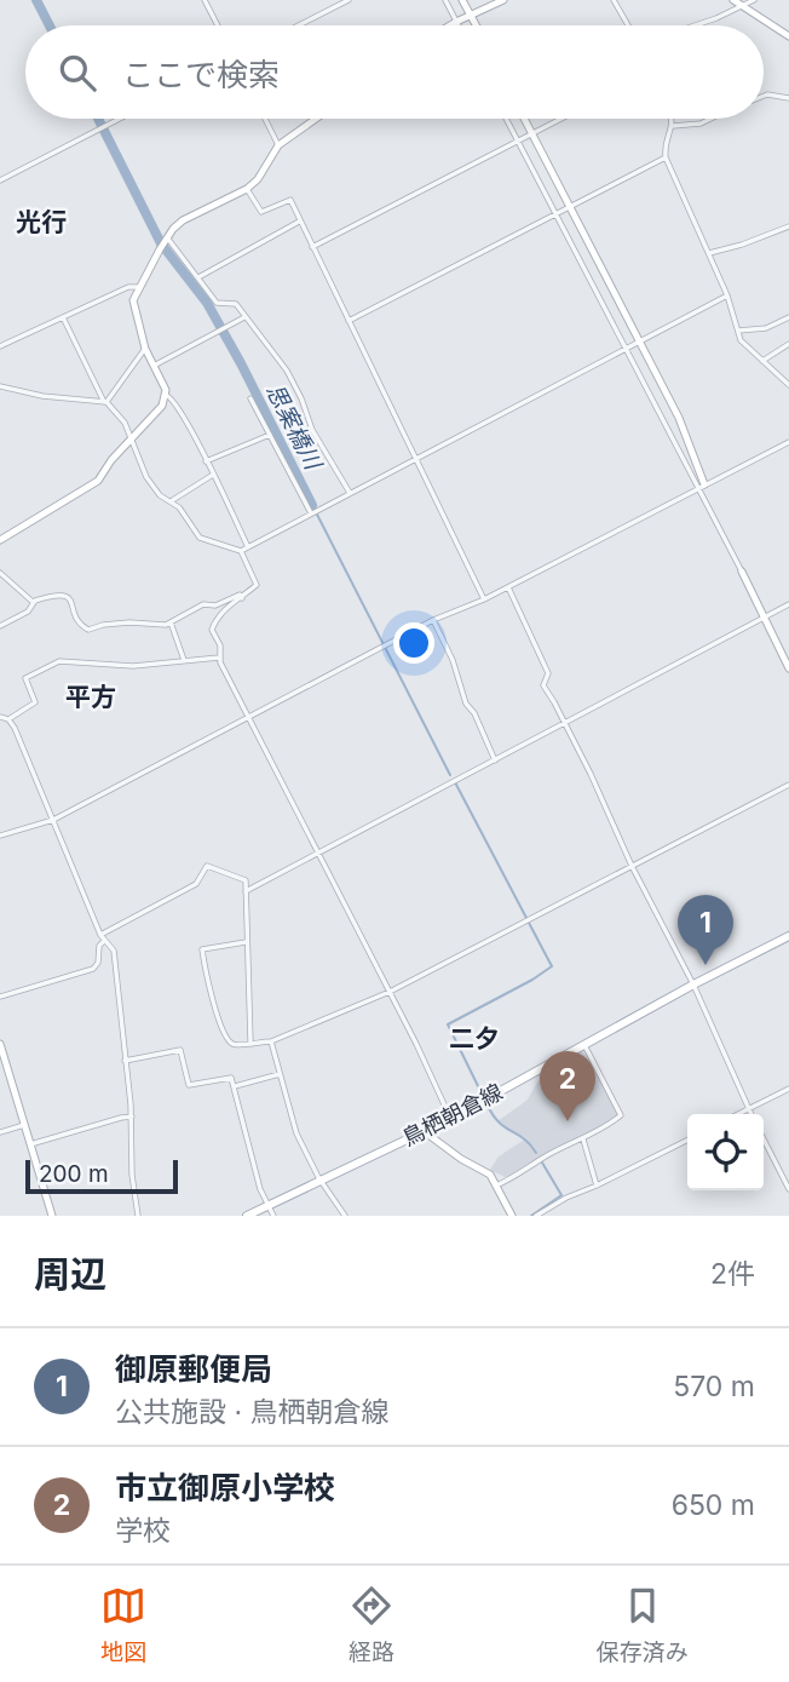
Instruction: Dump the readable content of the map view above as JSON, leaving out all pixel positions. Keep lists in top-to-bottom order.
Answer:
{
  "streets": {
    "main road": ["鳥栖朝倉線"]
  },
  "districts": ["光行", "平方", "二夕"],
  "water": ["思案橋川"],
  "scale_bar": "200 m",
  "page": {
    "search": "ここで検索",
    "pins": ["1", "2"],
    "scale": "200 m",
    "heading": ["周辺", "2件"],
    "list": [
      {
        "mark": "1",
        "name": "御原郵便局",
        "note": "公共施設 · 鳥栖朝倉線",
        "value": "570 m"
      },
      {
        "mark": "2",
        "name": "市立御原小学校",
        "note": "学校",
        "value": "650 m"
      }
    ],
    "nav": ["地図", "経路", "保存済み"]
  }
}
